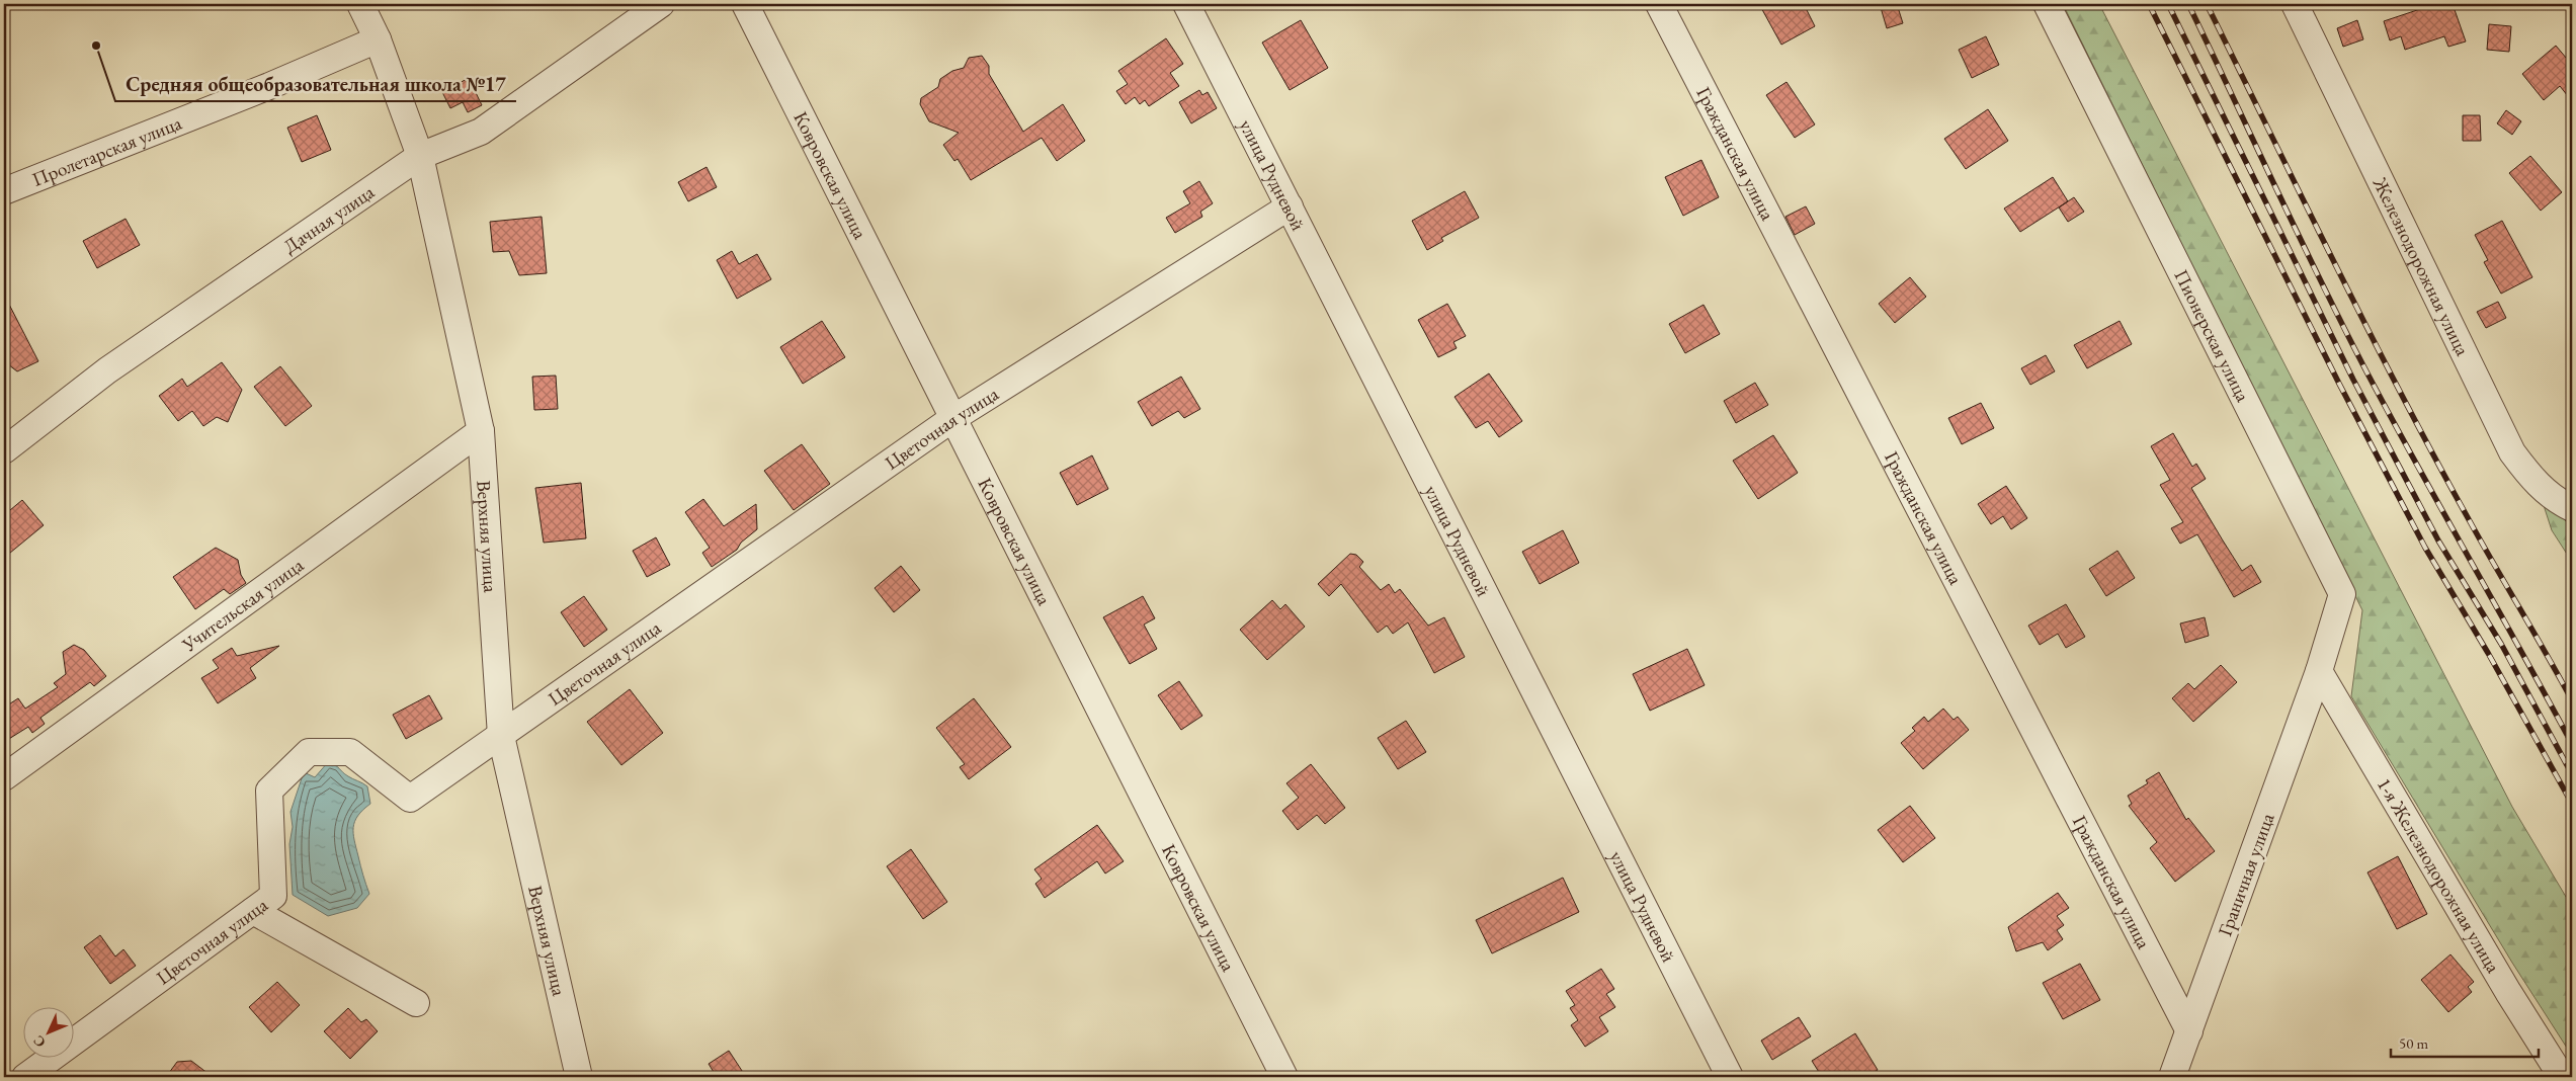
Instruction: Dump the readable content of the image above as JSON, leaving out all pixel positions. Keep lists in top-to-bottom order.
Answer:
{
  "streets": {
    "street": [
      "Пролетарская улица",
      "Гражданская улица",
      "Ковровская улица",
      "улица Рудневой",
      "Дачная улица",
      "Железнодорожная улица",
      "Пионерская улица",
      "Цветочная улица",
      "Верхняя улица",
      "Учительская улица",
      "Граничная улица",
      "1-я Железнодорожная улица"
    ]
  },
  "crossings": [
    ["Пролетарская улица", "Верхняя улица"],
    ["Гражданская улица", "Граничная улица"],
    ["Ковровская улица", "Цветочная улица"],
    ["улица Рудневой", "Цветочная улица"],
    ["Дачная улица", "Верхняя улица"],
    ["Пионерская улица", "Граничная улица"],
    ["Пионерская улица", "1-я Железнодорожная улица"],
    ["Цветочная улица", "Верхняя улица"],
    ["Верхняя улица", "Учительская улица"],
    ["Граничная улица", "1-я Железнодорожная улица"]
  ],
  "places": ["Средняя общеобразовательная школа №17"],
  "scale_bar": "50 m",
  "north": "bottom left"
}
